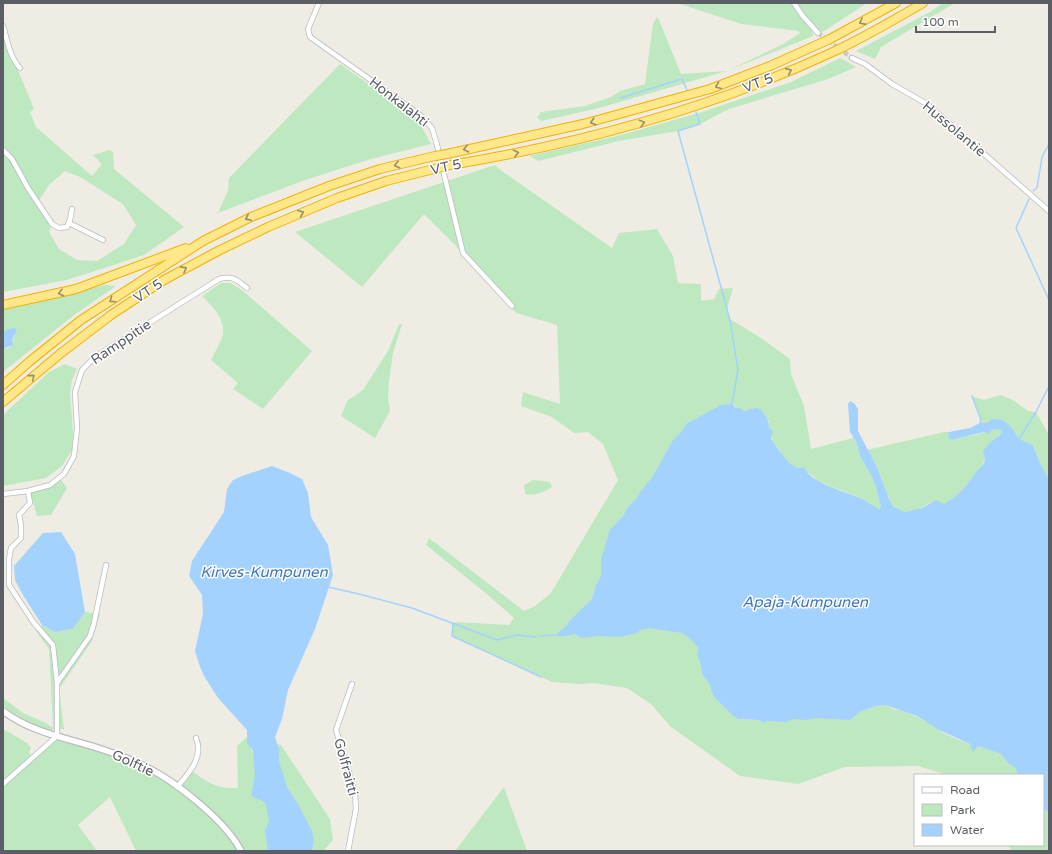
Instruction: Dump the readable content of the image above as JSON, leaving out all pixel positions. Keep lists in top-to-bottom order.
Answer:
{
  "streets": {
    "highway": ["VT 5"],
    "street": [
      "Honkalahti",
      "Hussolantie",
      "Ramppitie",
      "Golftie",
      "Golfraitti"
    ]
  },
  "water": ["Kirves-Kumpunen", "Apaja-Kumpunen"],
  "legend": ["Road", "Park", "Water"],
  "scale_bar": "100 m"
}
